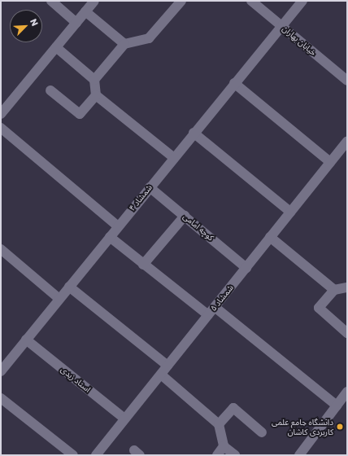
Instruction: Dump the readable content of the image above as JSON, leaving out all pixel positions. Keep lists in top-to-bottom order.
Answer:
{
  "streets": {
    "street": [
      "خیابان بهاران",
      "شمشاد ۴",
      "کوچه امامی",
      "شمشاد ۵",
      "استاد زیدی"
    ]
  },
  "crossings": [
    ["خیابان بهاران", "شمشاد ۴"],
    ["شمشاد ۴", "کوچه امامی"],
    ["شمشاد ۴", "استاد زیدی"],
    ["کوچه امامی", "شمشاد ۵"],
    ["شمشاد ۵", "استاد زیدی"]
  ],
  "places": ["دانشگاه جامع علمی کاربردی کاشان"],
  "north": "top right"
}
